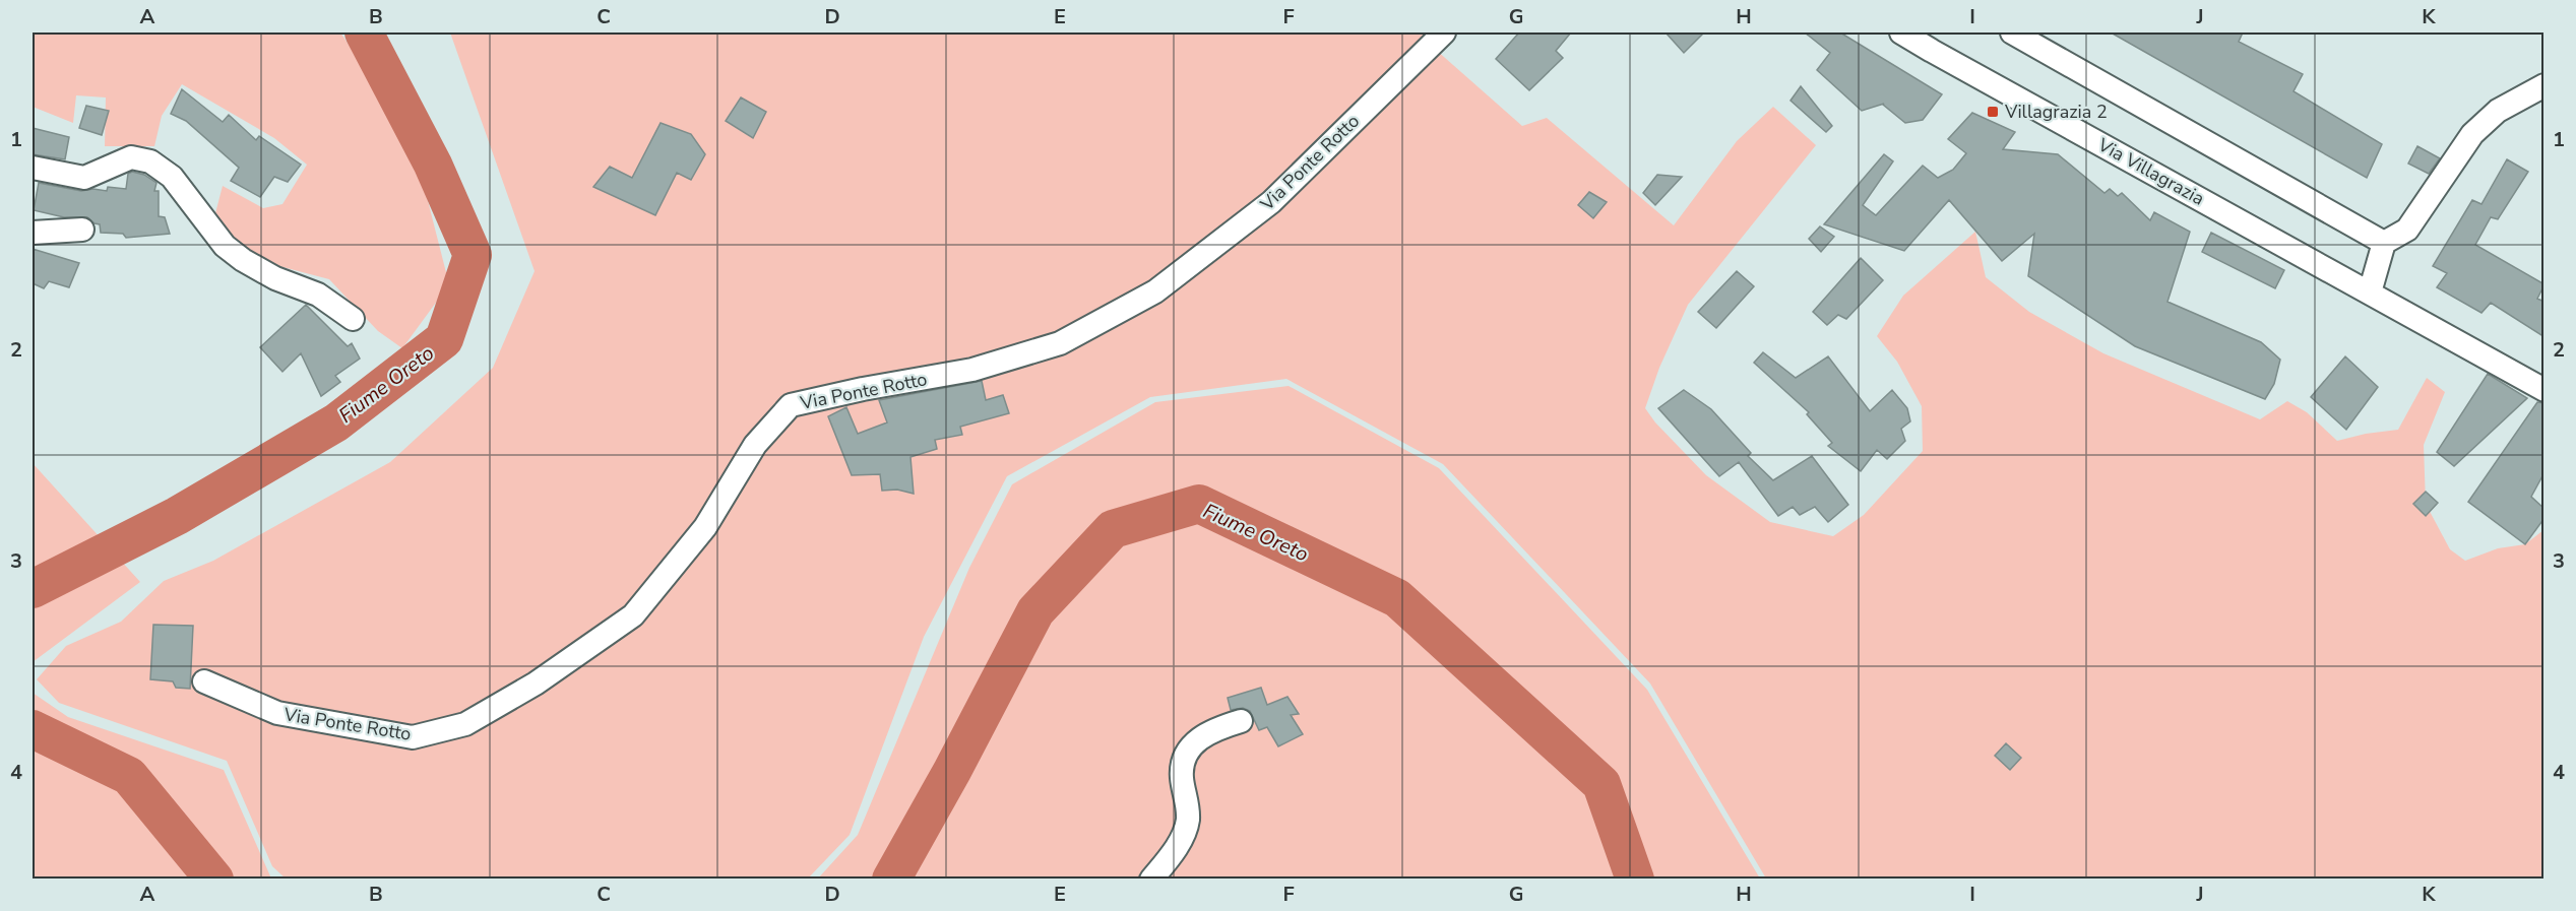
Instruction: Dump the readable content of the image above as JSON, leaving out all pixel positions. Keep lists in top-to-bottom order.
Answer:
{
  "streets": {
    "street": ["Via Ponte Rotto", "Via Villagrazia"]
  },
  "water": ["Fiume Oreto"],
  "places": {
    "transit": ["Villagrazia 2"]
  },
  "grid": {
    "columns": [
      "A",
      "B",
      "C",
      "D",
      "E",
      "F",
      "G",
      "H",
      "I",
      "J",
      "K"
    ],
    "rows": [
      "1",
      "2",
      "3",
      "4"
    ]
  }
}
